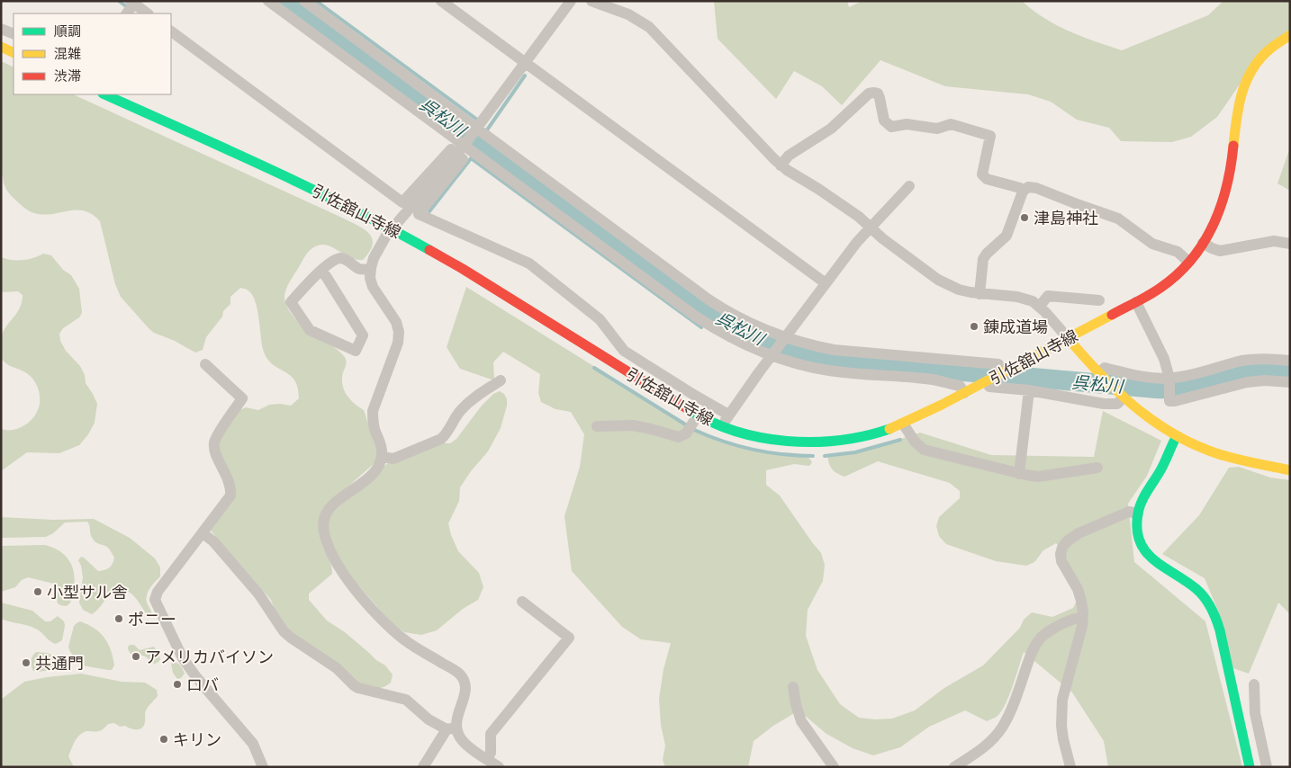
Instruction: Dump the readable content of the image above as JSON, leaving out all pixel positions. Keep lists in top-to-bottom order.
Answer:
{
  "streets": {
    "main road": ["引佐舘山寺線"]
  },
  "water": ["呉松川"],
  "places": [
    "津島神社",
    "錬成道場",
    "小型サル舎",
    "ポニー",
    "アメリカバイソン",
    "共通門",
    "ロバ",
    "キリン"
  ],
  "legend": ["順調", "混雑", "渋滞"]
}
